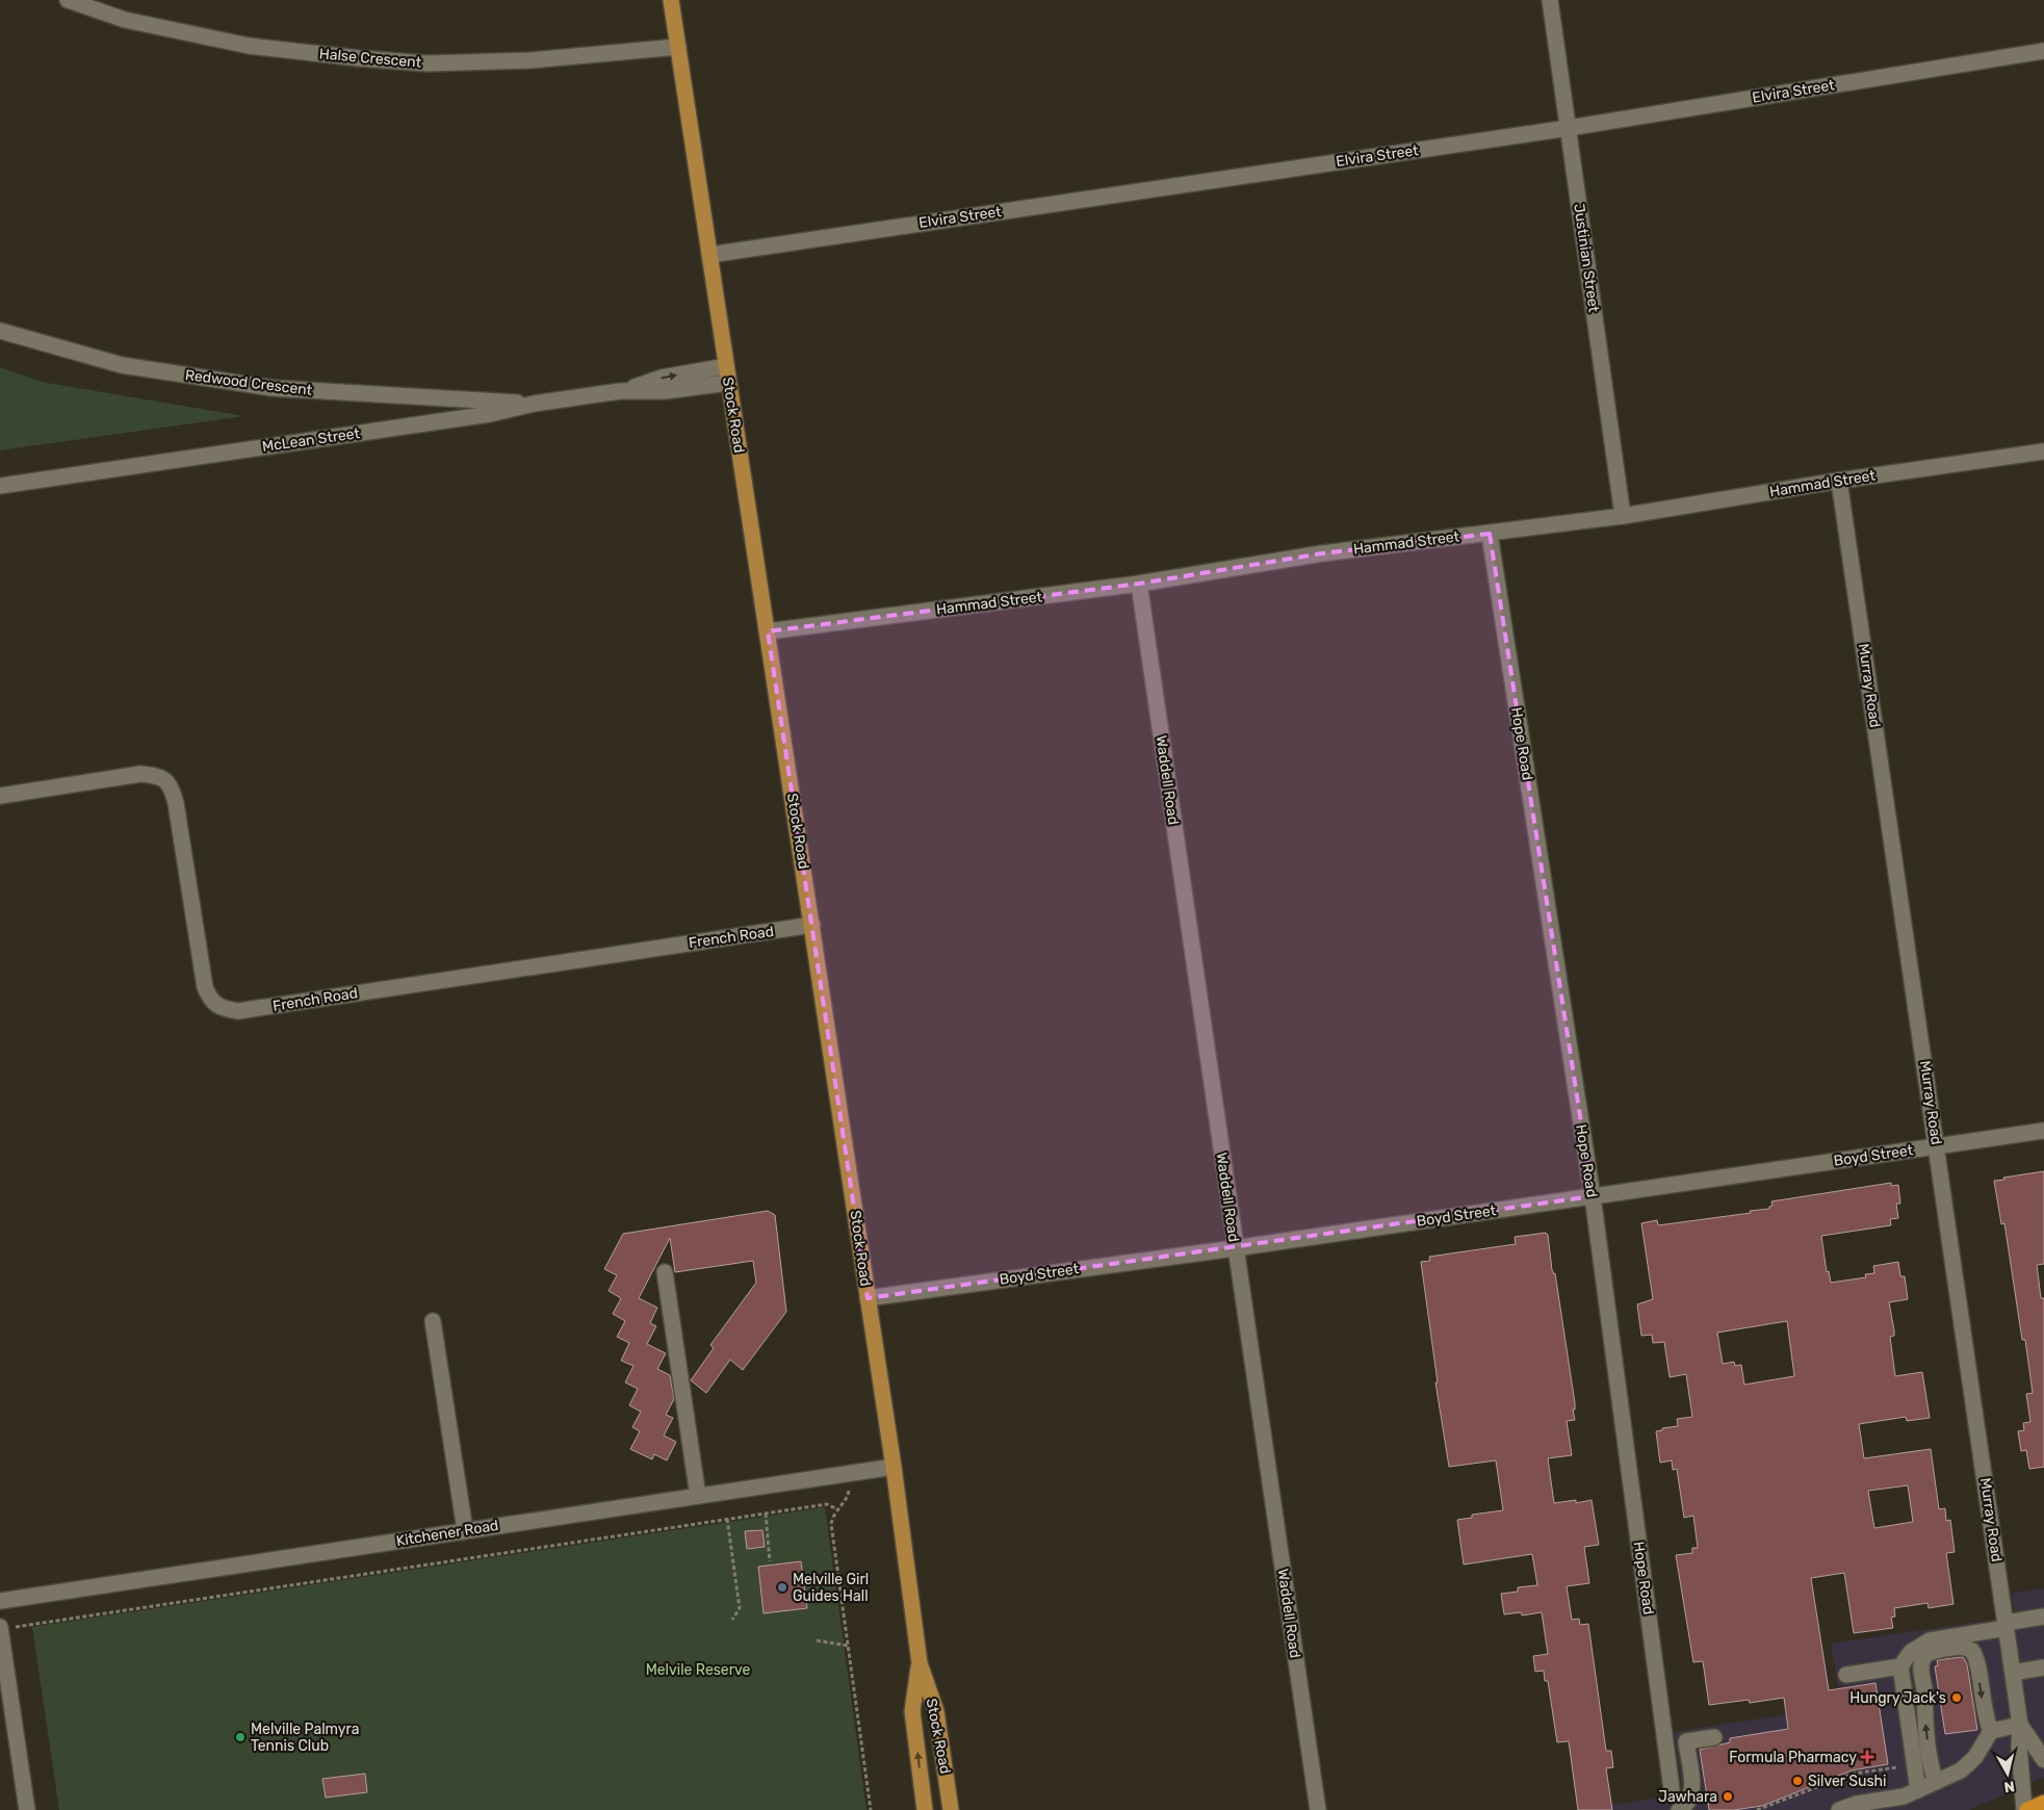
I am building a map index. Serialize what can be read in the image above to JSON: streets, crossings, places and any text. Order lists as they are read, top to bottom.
{
  "streets": {
    "main road": ["Stock Road"],
    "street": [
      "Halse Crescent",
      "Elvira Street",
      "Justinian Street",
      "Redwood Crescent",
      "McLean Street",
      "Hammad Street",
      "Murray Road",
      "Hope Road",
      "Waddell Road",
      "French Road",
      "Boyd Street",
      "Kitchener Road"
    ]
  },
  "crossings": [
    ["Halse Crescent", "Stock Road"],
    ["Elvira Street", "Justinian Street"],
    ["Elvira Street", "Stock Road"],
    ["Justinian Street", "Hammad Street"],
    ["Redwood Crescent", "McLean Street"],
    ["Stock Road", "McLean Street"],
    ["Stock Road", "Hammad Street"],
    ["Stock Road", "French Road"],
    ["Stock Road", "Boyd Street"],
    ["Stock Road", "Kitchener Road"],
    ["Hammad Street", "Murray Road"],
    ["Hammad Street", "Hope Road"],
    ["Hammad Street", "Waddell Road"],
    ["Murray Road", "Boyd Street"],
    ["Hope Road", "Boyd Street"],
    ["Waddell Road", "Boyd Street"]
  ],
  "parks": ["Melvile Reserve"],
  "places": {
    "other": [
      "Melville Girl Guides Hall",
      "Hungry Jack's",
      "Melville Palmyra Tennis Club",
      "Silver Sushi",
      "Jawhara"
    ],
    "health": ["Formula Pharmacy"]
  },
  "north": "bottom"
}
